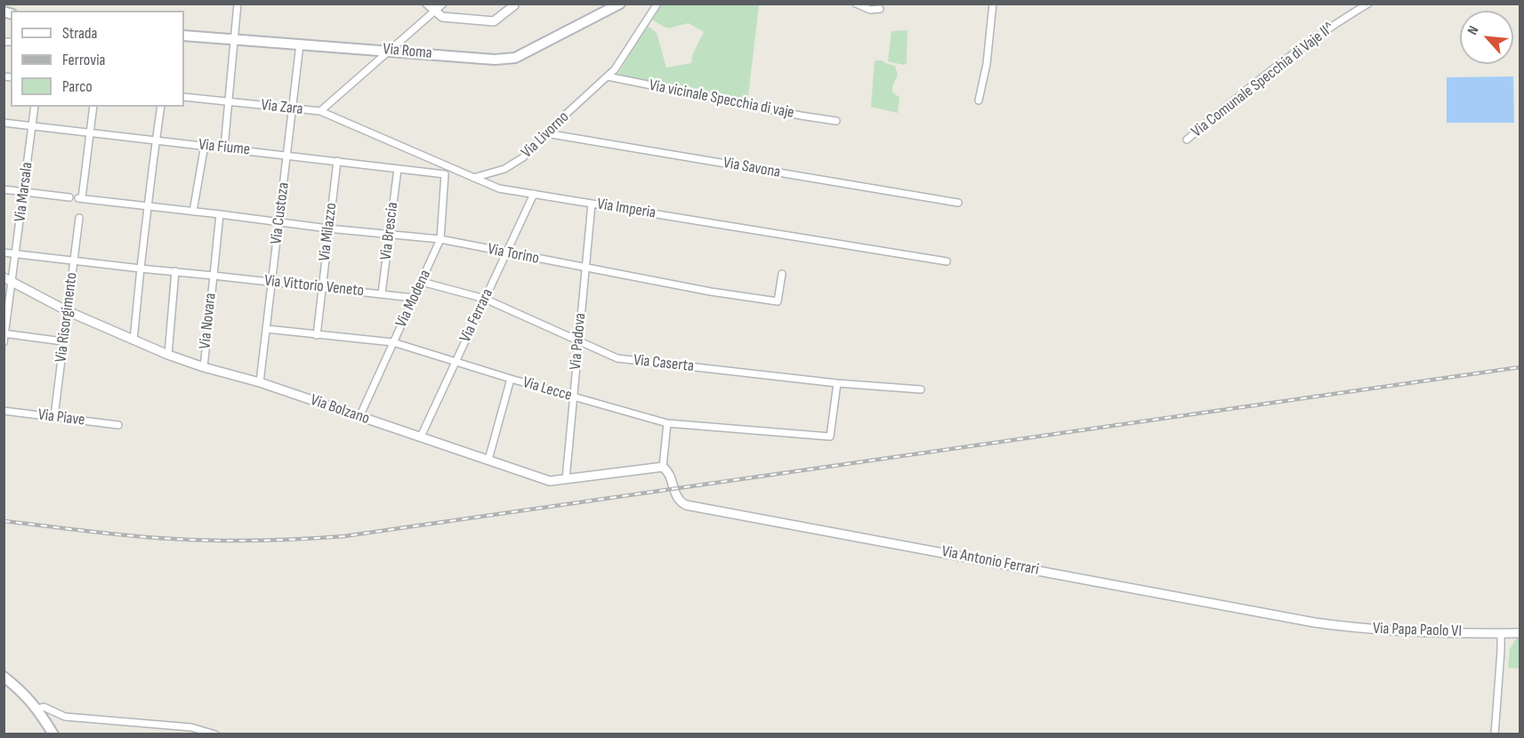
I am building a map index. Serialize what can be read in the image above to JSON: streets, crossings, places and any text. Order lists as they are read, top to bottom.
{
  "streets": {
    "main road": ["Via Roma"],
    "street": [
      "Via Comunale Specchia di Vaje II^",
      "Via vicinale Specchia di vaje",
      "Via Zara",
      "Via Livorno",
      "Via Fiume",
      "Via Savona",
      "Via Marsala",
      "Via Imperia",
      "Via Custoza",
      "Via Brescia",
      "Via Milazzo",
      "Via Torino",
      "Via Vittorio Veneto",
      "Via Modena",
      "Via Ferrara",
      "Via Risorgimento",
      "Via Novara",
      "Via Padova",
      "Via Caserta",
      "Via Lecce",
      "Via Bolzano",
      "Via Piave",
      "Via Antonio Ferrari",
      "Via Papa Paolo VI"
    ]
  },
  "crossings": [
    ["Via Roma", "Via Zara"],
    ["Via Roma", "Via Custoza"],
    ["Via vicinale Specchia di vaje", "Via Livorno"],
    ["Via Zara", "Via Imperia"],
    ["Via Zara", "Via Custoza"],
    ["Via Livorno", "Via Savona"],
    ["Via Livorno", "Via Imperia"],
    ["Via Fiume", "Via Marsala"],
    ["Via Fiume", "Via Custoza"],
    ["Via Fiume", "Via Brescia"],
    ["Via Fiume", "Via Milazzo"],
    ["Via Fiume", "Via Modena"],
    ["Via Marsala", "Via Bolzano"],
    ["Via Imperia", "Via Ferrara"],
    ["Via Imperia", "Via Padova"],
    ["Via Custoza", "Via Torino"],
    ["Via Custoza", "Via Vittorio Veneto"],
    ["Via Custoza", "Via Lecce"],
    ["Via Custoza", "Via Bolzano"],
    ["Via Brescia", "Via Torino"],
    ["Via Brescia", "Via Vittorio Veneto"],
    ["Via Milazzo", "Via Torino"],
    ["Via Milazzo", "Via Vittorio Veneto"],
    ["Via Milazzo", "Via Lecce"],
    ["Via Torino", "Via Modena"],
    ["Via Torino", "Via Ferrara"],
    ["Via Torino", "Via Novara"],
    ["Via Torino", "Via Padova"],
    ["Via Vittorio Veneto", "Via Modena"],
    ["Via Vittorio Veneto", "Via Novara"],
    ["Via Modena", "Via Caserta"],
    ["Via Modena", "Via Lecce"],
    ["Via Modena", "Via Bolzano"],
    ["Via Ferrara", "Via Caserta"],
    ["Via Ferrara", "Via Lecce"],
    ["Via Ferrara", "Via Bolzano"],
    ["Via Risorgimento", "Via Bolzano"],
    ["Via Risorgimento", "Via Piave"],
    ["Via Novara", "Via Bolzano"],
    ["Via Padova", "Via Caserta"],
    ["Via Padova", "Via Lecce"],
    ["Via Padova", "Via Bolzano"],
    ["Via Caserta", "Via Lecce"],
    ["Via Bolzano", "Via Antonio Ferrari"],
    ["Via Antonio Ferrari", "Via Papa Paolo VI"]
  ],
  "legend": ["Strada", "Ferrovia", "Parco"],
  "north": "top left"
}
